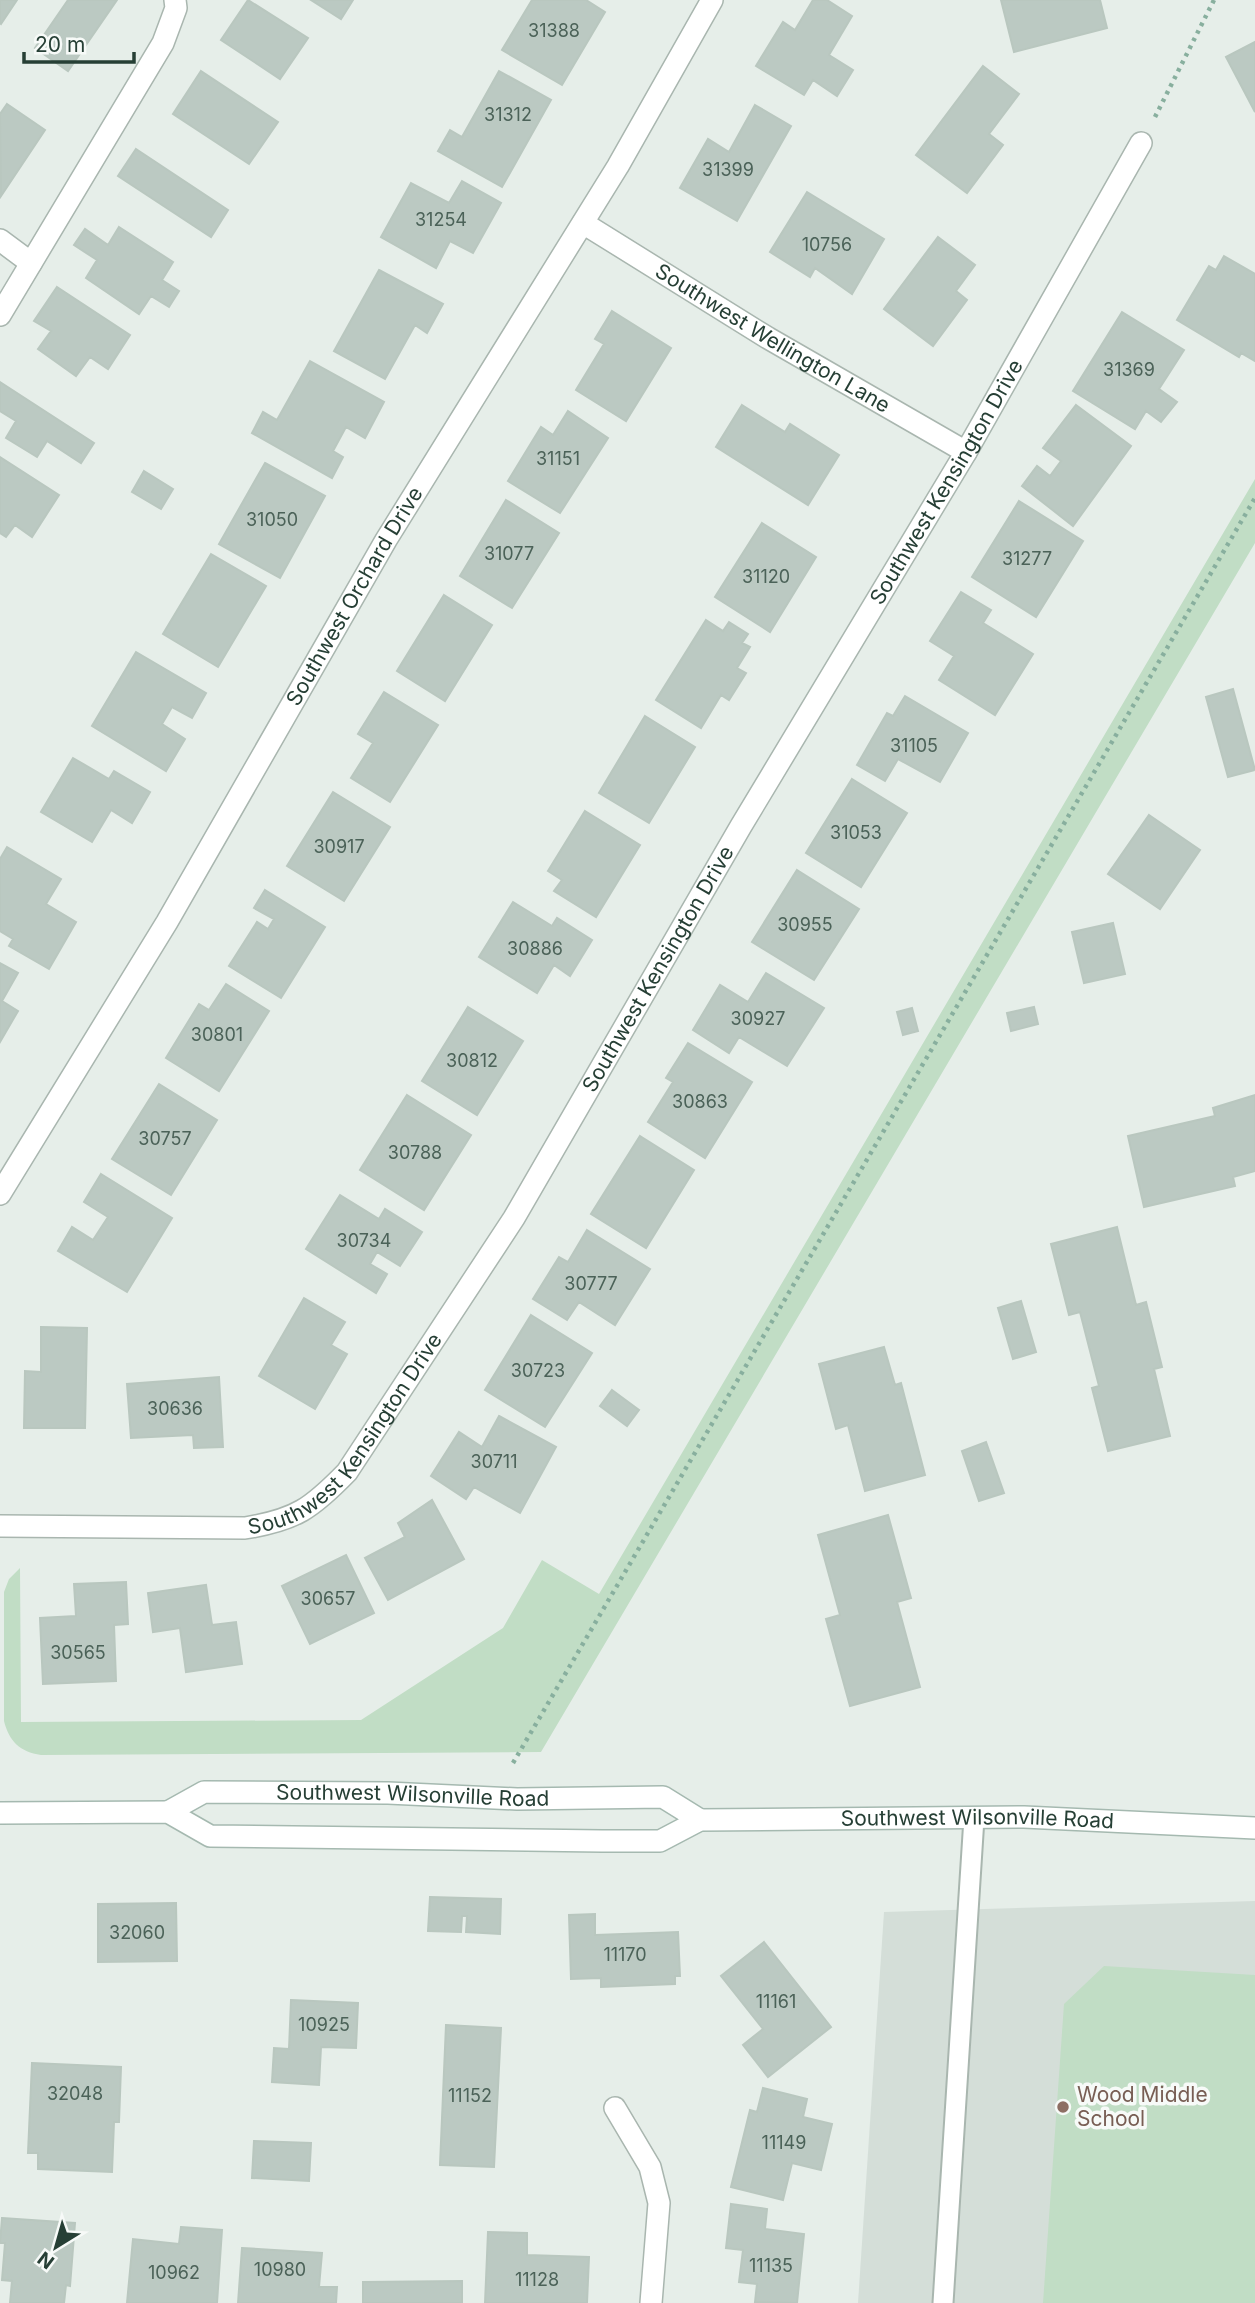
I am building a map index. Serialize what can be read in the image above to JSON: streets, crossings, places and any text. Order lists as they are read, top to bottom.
{
  "streets": {
    "street": [
      "Southwest Wellington Lane",
      "Southwest Kensington Drive",
      "Southwest Orchard Drive",
      "Southwest Wilsonville Road"
    ]
  },
  "crossings": [
    ["Southwest Wellington Lane", "Southwest Kensington Drive"],
    ["Southwest Wellington Lane", "Southwest Orchard Drive"]
  ],
  "places": ["Wood Middle School"],
  "house_numbers": [
    "31388",
    "31312",
    "31399",
    "31254",
    "10756",
    "31369",
    "31151",
    "31050",
    "31077",
    "31277",
    "31120",
    "31105",
    "31053",
    "30917",
    "30955",
    "30886",
    "30927",
    "30801",
    "30812",
    "30863",
    "30757",
    "30788",
    "30734",
    "30777",
    "30723",
    "30636",
    "30711",
    "30657",
    "30565",
    "32060",
    "11170",
    "11161",
    "10925",
    "32048",
    "11152",
    "11149",
    "11135",
    "10980",
    "10962",
    "11128"
  ],
  "scale_bar": "20 m",
  "north": "bottom left"
}
